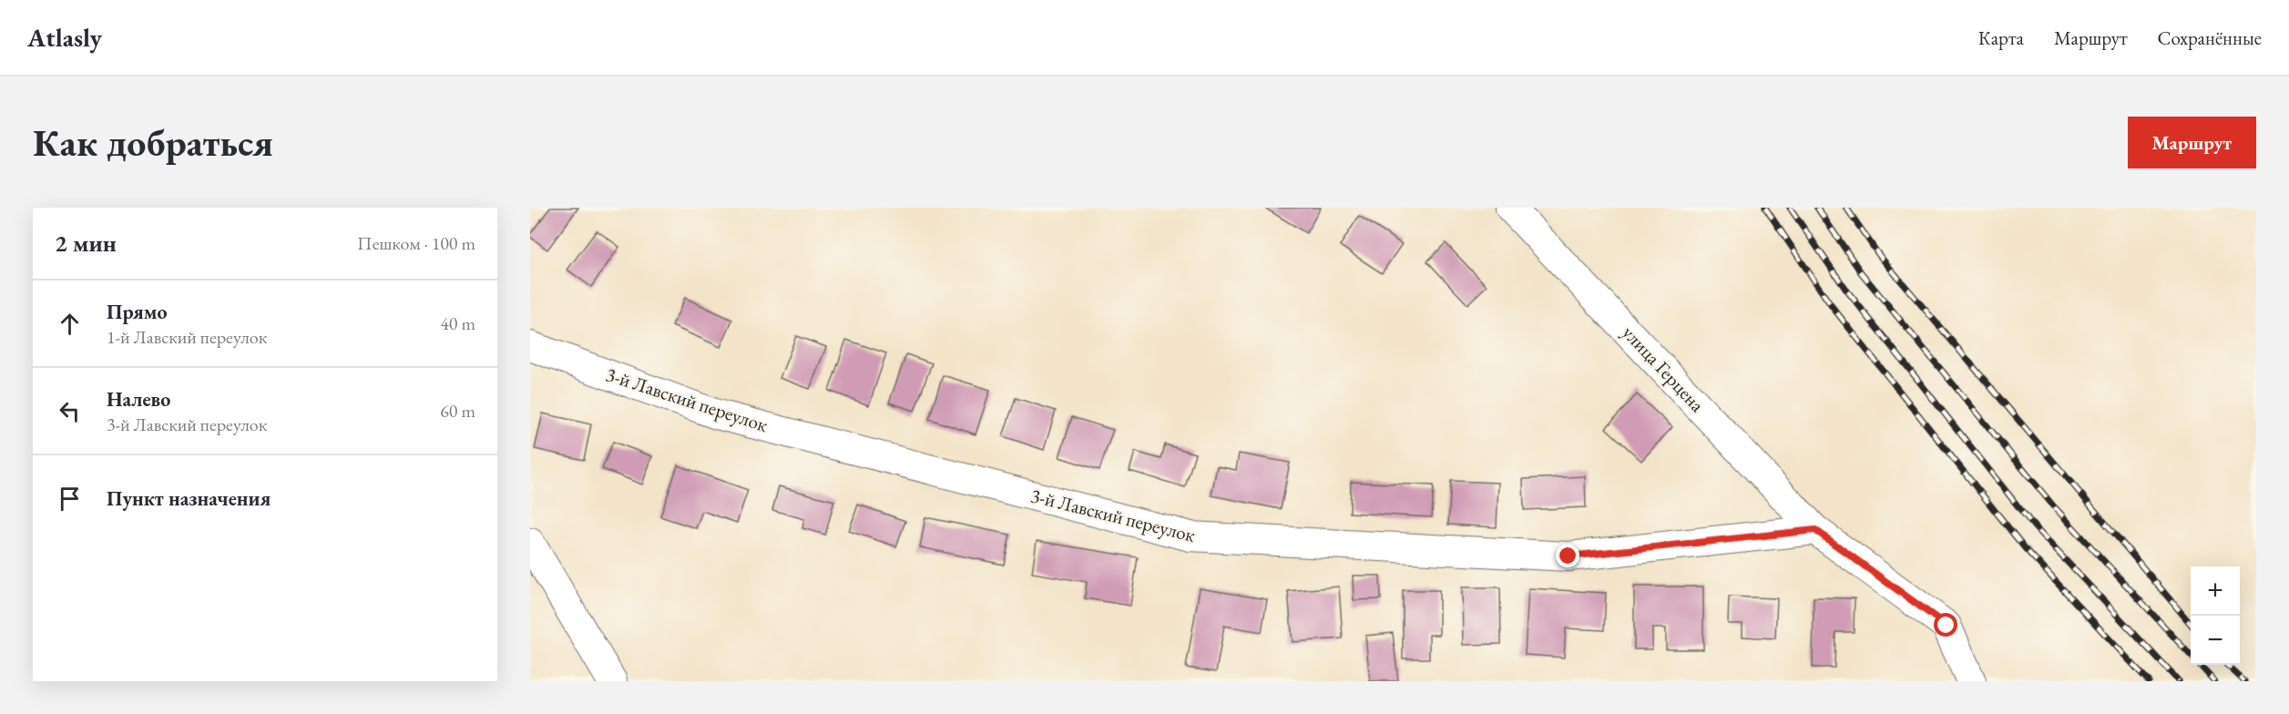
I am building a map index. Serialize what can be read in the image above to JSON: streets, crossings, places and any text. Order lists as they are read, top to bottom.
{
  "streets": {
    "street": ["улица Герцена", "3-й Лавский переулок"]
  },
  "crossings": [
    ["улица Герцена", "3-й Лавский переулок"]
  ],
  "page": {
    "header": "Atlasly",
    "nav": ["Карта", "Маршрут", "Сохранённые"],
    "buttons": "Маршрут",
    "title": "Как добраться",
    "heading": ["2 мин", "Пешком · 100 m"],
    "list": [
      ["Прямо", "1-й Лавский переулок", "40 m"],
      ["Налево", "3-й Лавский переулок", "60 m"],
      "Пункт назначения"
    ],
    "map_buttons": ["+", "−"]
  }
}
